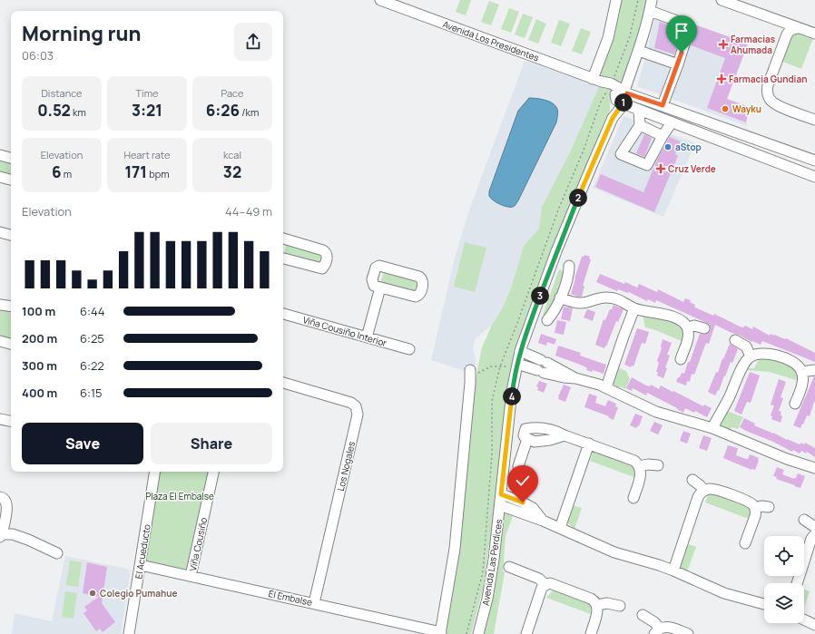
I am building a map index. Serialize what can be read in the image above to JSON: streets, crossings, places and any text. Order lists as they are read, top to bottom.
{
  "streets": {
    "street": [
      "Avenida Los Presidentes",
      "Viña Cousiño Interior",
      "Los Nogales",
      "Viña Cousiño",
      "El Acueducto",
      "Avenida Las Perdices",
      "El Embalse"
    ]
  },
  "crossings": [
    ["Avenida Los Presidentes", "Avenida Las Perdices"],
    ["Los Nogales", "El Embalse"],
    ["Viña Cousiño", "El Embalse"],
    ["El Acueducto", "El Embalse"]
  ],
  "parks": ["Plaza El Embalse"],
  "places": {
    "health": ["Farmacias Ahumada", "Farmacia Gundian", "Cruz Verde"],
    "other": ["Wayku", "aStop", "Colegio Pumahue"]
  },
  "page": {
    "heading": ["Morning run", "06:03"],
    "stats": [
      ["Distance", "0.52 km"],
      ["Time", "3:21"],
      ["Pace", "6:26 /km"],
      ["Elevation", "6 m"],
      ["Heart rate", "171 bpm"],
      ["kcal", "32"]
    ],
    "pins": [
      "1",
      "2",
      "3",
      "4"
    ],
    "chart": ["Elevation", "44–49 m"],
    "list": [
      {
        "name": "100 m",
        "note": "6:44"
      },
      {
        "name": "200 m",
        "note": "6:25"
      },
      {
        "name": "300 m",
        "note": "6:22"
      },
      {
        "name": "400 m",
        "note": "6:15"
      }
    ],
    "buttons": ["Save", "Share"]
  }
}
